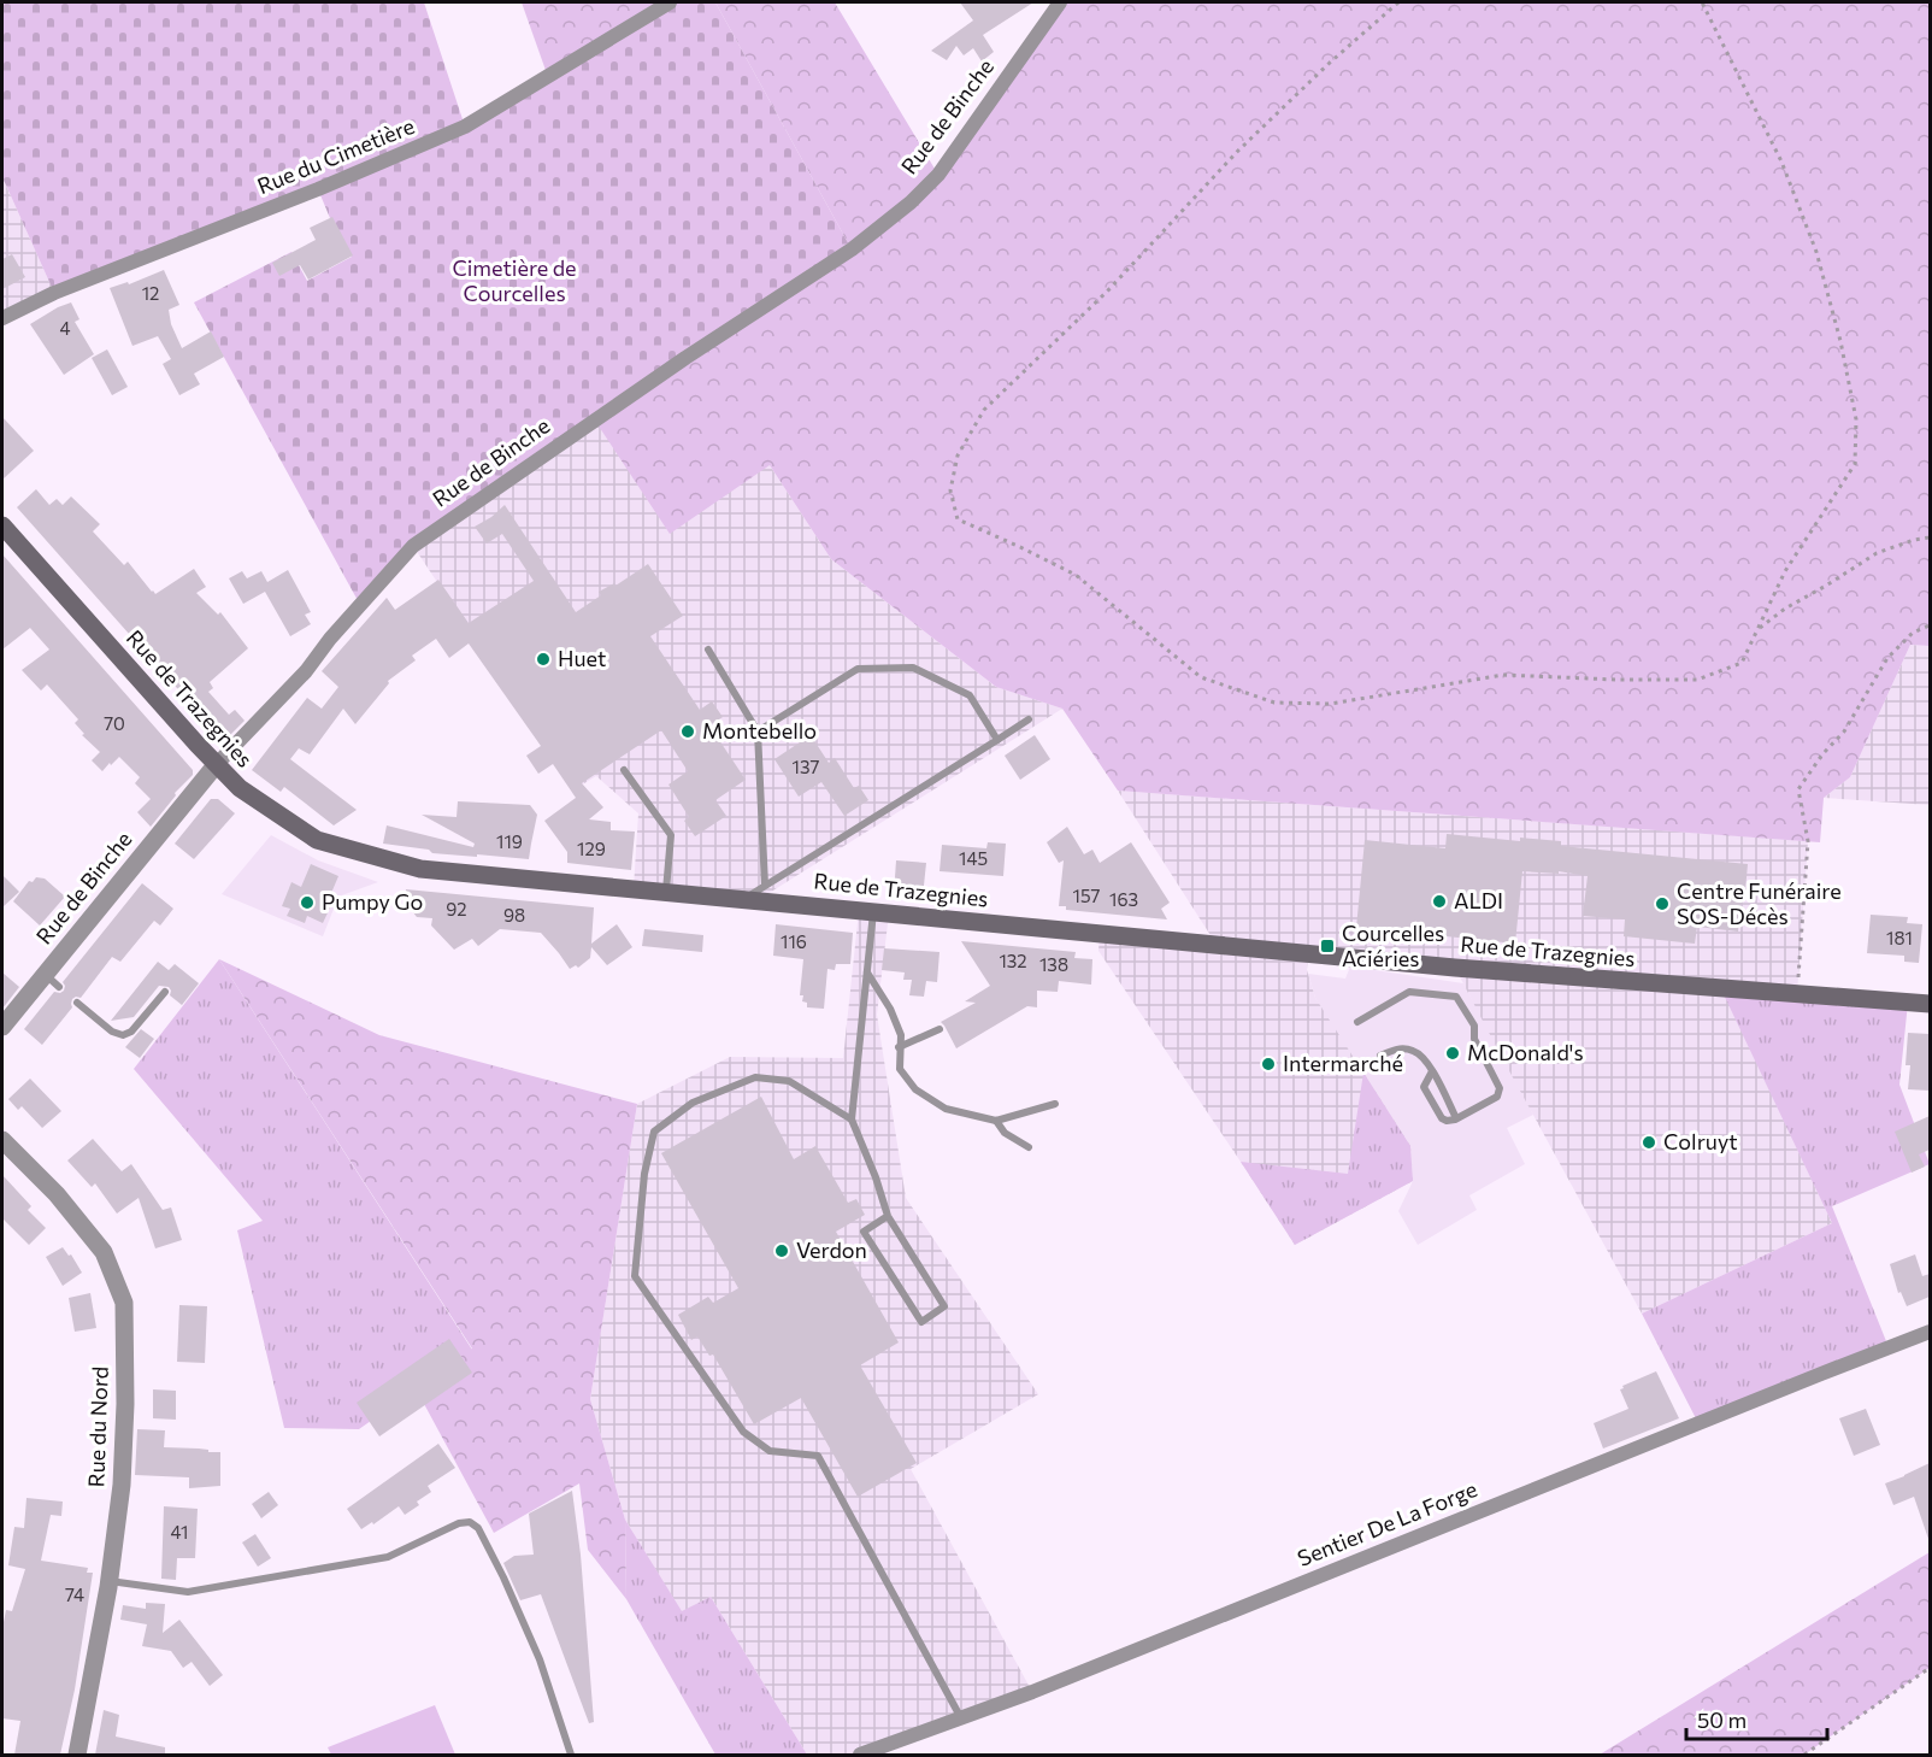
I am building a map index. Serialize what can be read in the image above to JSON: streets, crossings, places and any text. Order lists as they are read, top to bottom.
{
  "streets": {
    "main road": ["Rue de Trazegnies"],
    "street": [
      "Rue de Binche",
      "Rue du Cimetière",
      "Rue du Nord",
      "Sentier De La Forge"
    ]
  },
  "crossings": [
    ["Rue de Binche", "Rue de Trazegnies"]
  ],
  "parks": ["Cimetière de Courcelles"],
  "places": {
    "other": [
      "Huet",
      "Montebello",
      "ALDI",
      "Pumpy Go",
      "Centre Funéraire SOS-Décès",
      "McDonald's",
      "Intermarché",
      "Colruyt",
      "Verdon"
    ],
    "transit": ["Courcelles Aciéries"]
  },
  "house_numbers": [
    "12",
    "4",
    "70",
    "137",
    "119",
    "129",
    "145",
    "157",
    "163",
    "92",
    "98",
    "181",
    "116",
    "132",
    "138",
    "41",
    "74"
  ],
  "scale_bar": "50 m"
}
